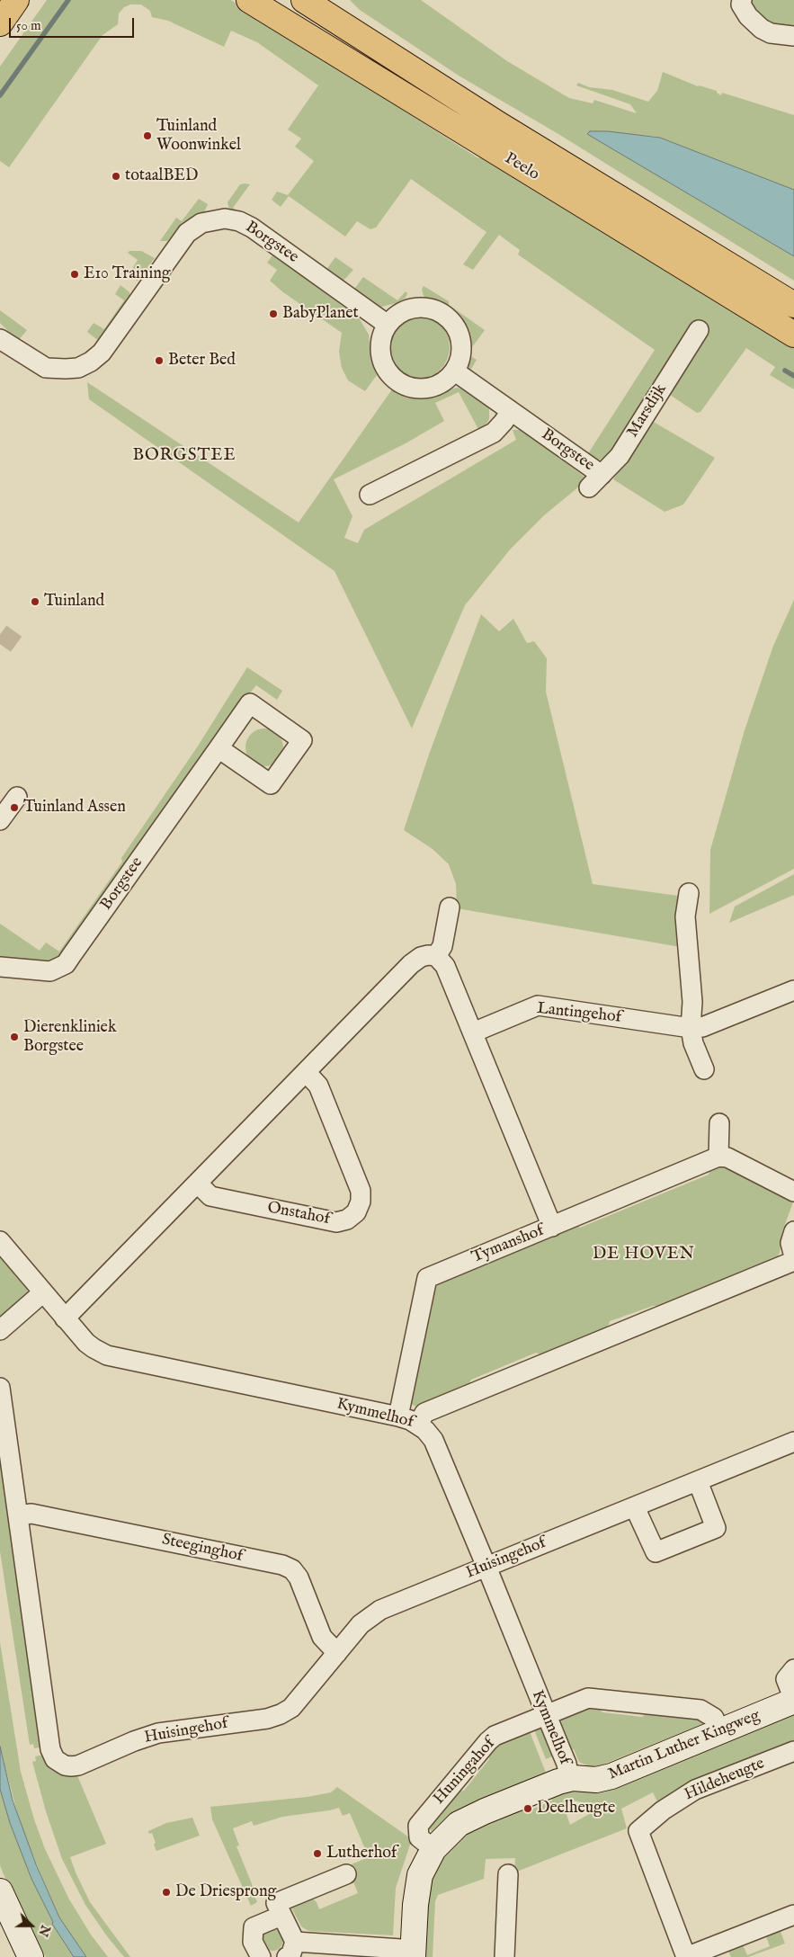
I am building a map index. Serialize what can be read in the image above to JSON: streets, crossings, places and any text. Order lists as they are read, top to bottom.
{
  "streets": {
    "main road": ["Peelo"],
    "street": [
      "Borgstee",
      "Marsdijk",
      "Lantingehof",
      "Onstahof",
      "Tymanshof",
      "Kymmelhof",
      "Steeginghof",
      "Huisingehof",
      "Martin Luther Kingweg",
      "Huningahof",
      "Hildeheugte"
    ]
  },
  "crossings": [
    ["Borgstee", "Marsdijk"],
    ["Tymanshof", "Kymmelhof"],
    ["Kymmelhof", "Huisingehof"],
    ["Kymmelhof", "Martin Luther Kingweg"],
    ["Kymmelhof", "Huningahof"],
    ["Steeginghof", "Huisingehof"],
    ["Martin Luther Kingweg", "Huningahof"]
  ],
  "districts": ["BORGSTEE", "DE HOVEN"],
  "places": [
    "Tuinland Woonwinkel",
    "totaalBED",
    "E10 Training",
    "BabyPlanet",
    "Beter Bed",
    "Tuinland",
    "Tuinland Assen",
    "Dierenkliniek Borgstee",
    "Deelheugte",
    "Lutherhof",
    "De Driesprong"
  ],
  "scale_bar": "50 m",
  "north": "right"
}
